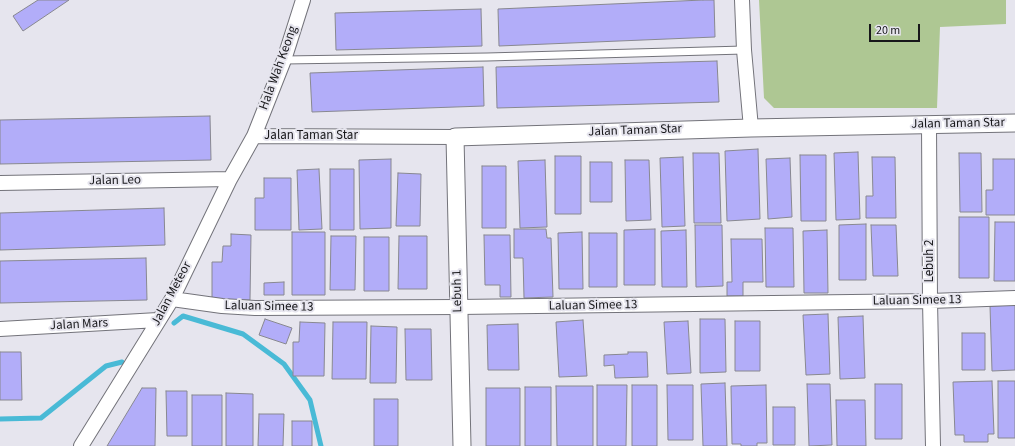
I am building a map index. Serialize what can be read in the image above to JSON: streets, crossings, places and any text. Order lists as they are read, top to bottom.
{
  "streets": {
    "street": [
      "Hala Wah Keong",
      "Jalan Taman Star",
      "Jalan Leo",
      "Lebuh 2",
      "Lebuh 1",
      "Jalan Meteor",
      "Laluan Simee 13",
      "Jalan Mars"
    ]
  },
  "crossings": [
    ["Hala Wah Keong", "Jalan Taman Star"],
    ["Hala Wah Keong", "Jalan Meteor"],
    ["Jalan Taman Star", "Lebuh 2"],
    ["Jalan Taman Star", "Lebuh 1"],
    ["Jalan Taman Star", "Jalan Meteor"],
    ["Jalan Leo", "Jalan Meteor"],
    ["Lebuh 2", "Laluan Simee 13"],
    ["Lebuh 1", "Laluan Simee 13"],
    ["Jalan Meteor", "Laluan Simee 13"],
    ["Jalan Meteor", "Jalan Mars"]
  ],
  "scale_bar": "20 m"
}
